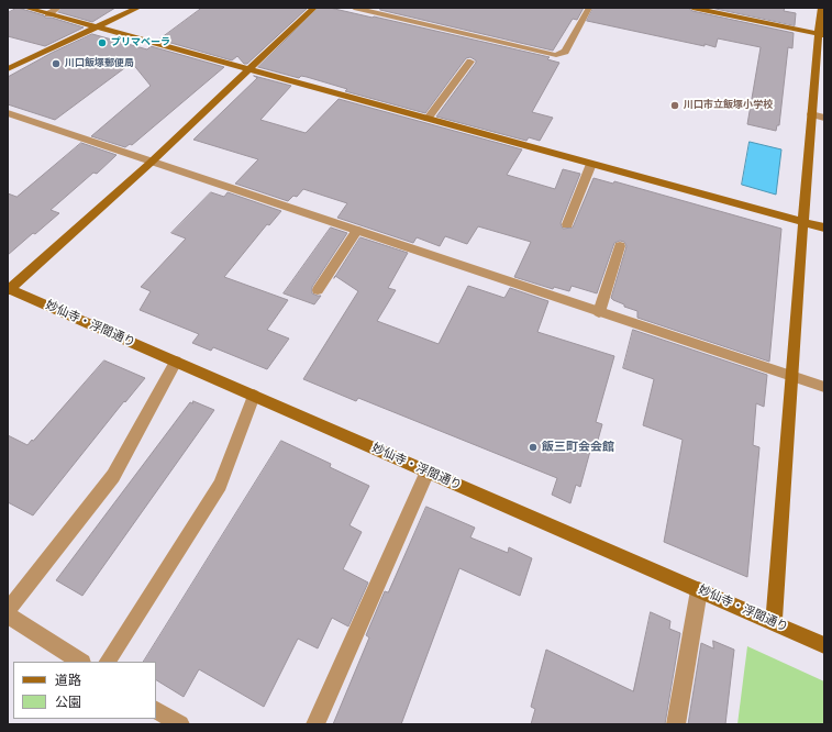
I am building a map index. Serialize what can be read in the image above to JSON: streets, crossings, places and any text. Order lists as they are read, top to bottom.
{
  "streets": {
    "street": ["妙仙寺・浮間通り"]
  },
  "places": [
    "プリマベーラ",
    "川口飯塚郵便局",
    "川口市立飯塚小学校",
    "飯三町会会館"
  ],
  "legend": ["道路", "公園"]
}
